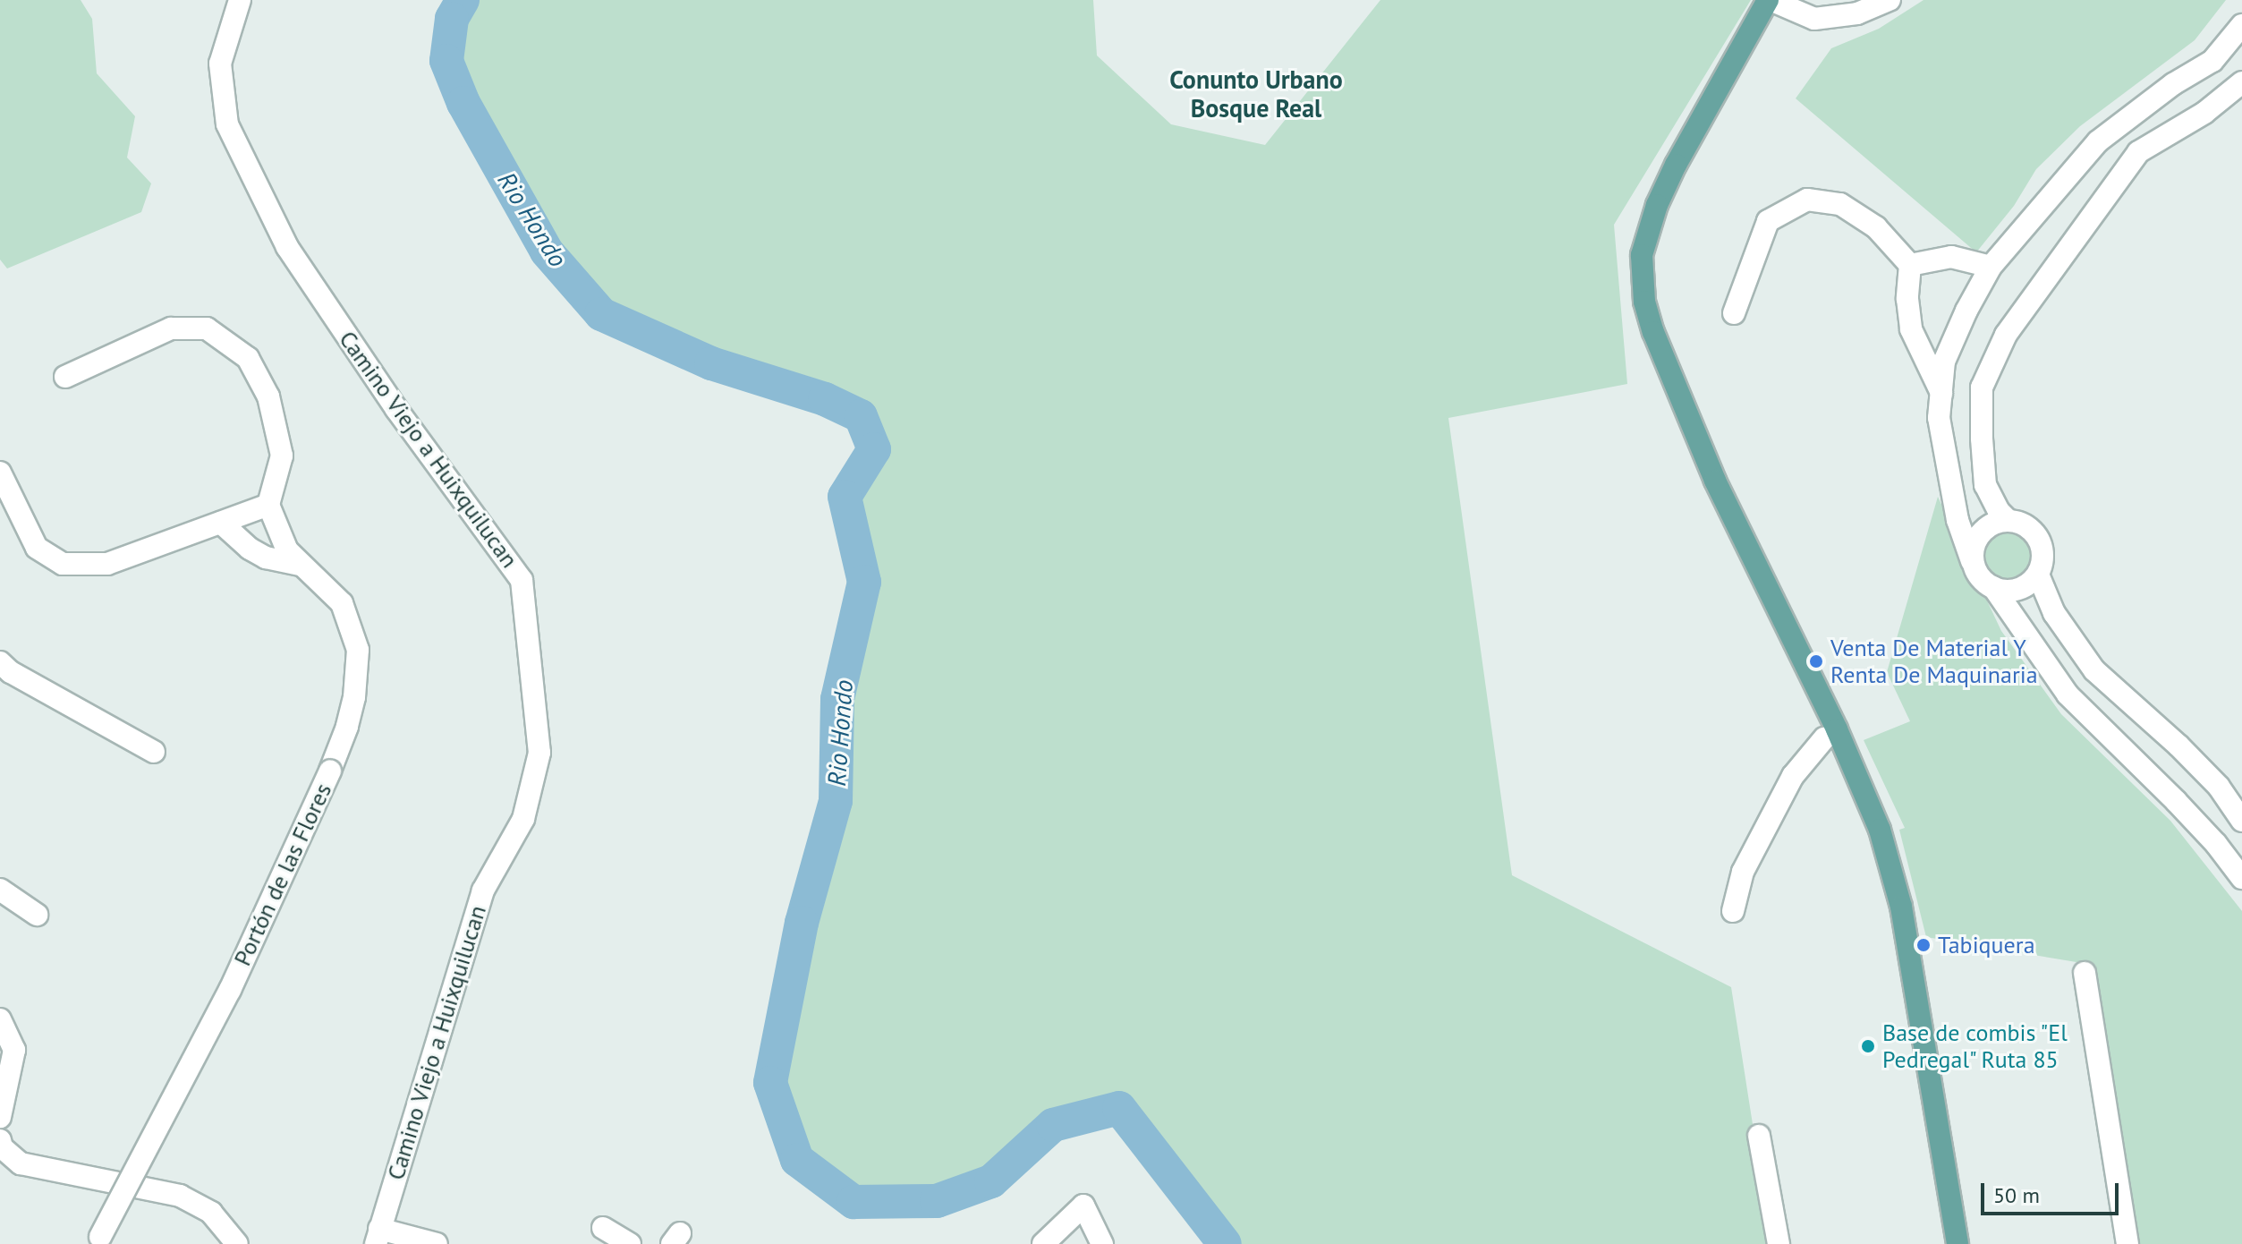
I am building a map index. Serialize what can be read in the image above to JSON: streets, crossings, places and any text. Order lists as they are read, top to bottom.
{
  "streets": {
    "street": ["Camino Viejo a Huixquilucan", "Portón de las Flores"]
  },
  "districts": ["Conunto Urbano Bosque Real"],
  "water": ["Rio Hondo"],
  "places": ["Venta De Material Y Renta De Maquinaria", "Tabiquera", "Base de combis \"El Pedregal\" Ruta 85"],
  "scale_bar": "50 m"
}
